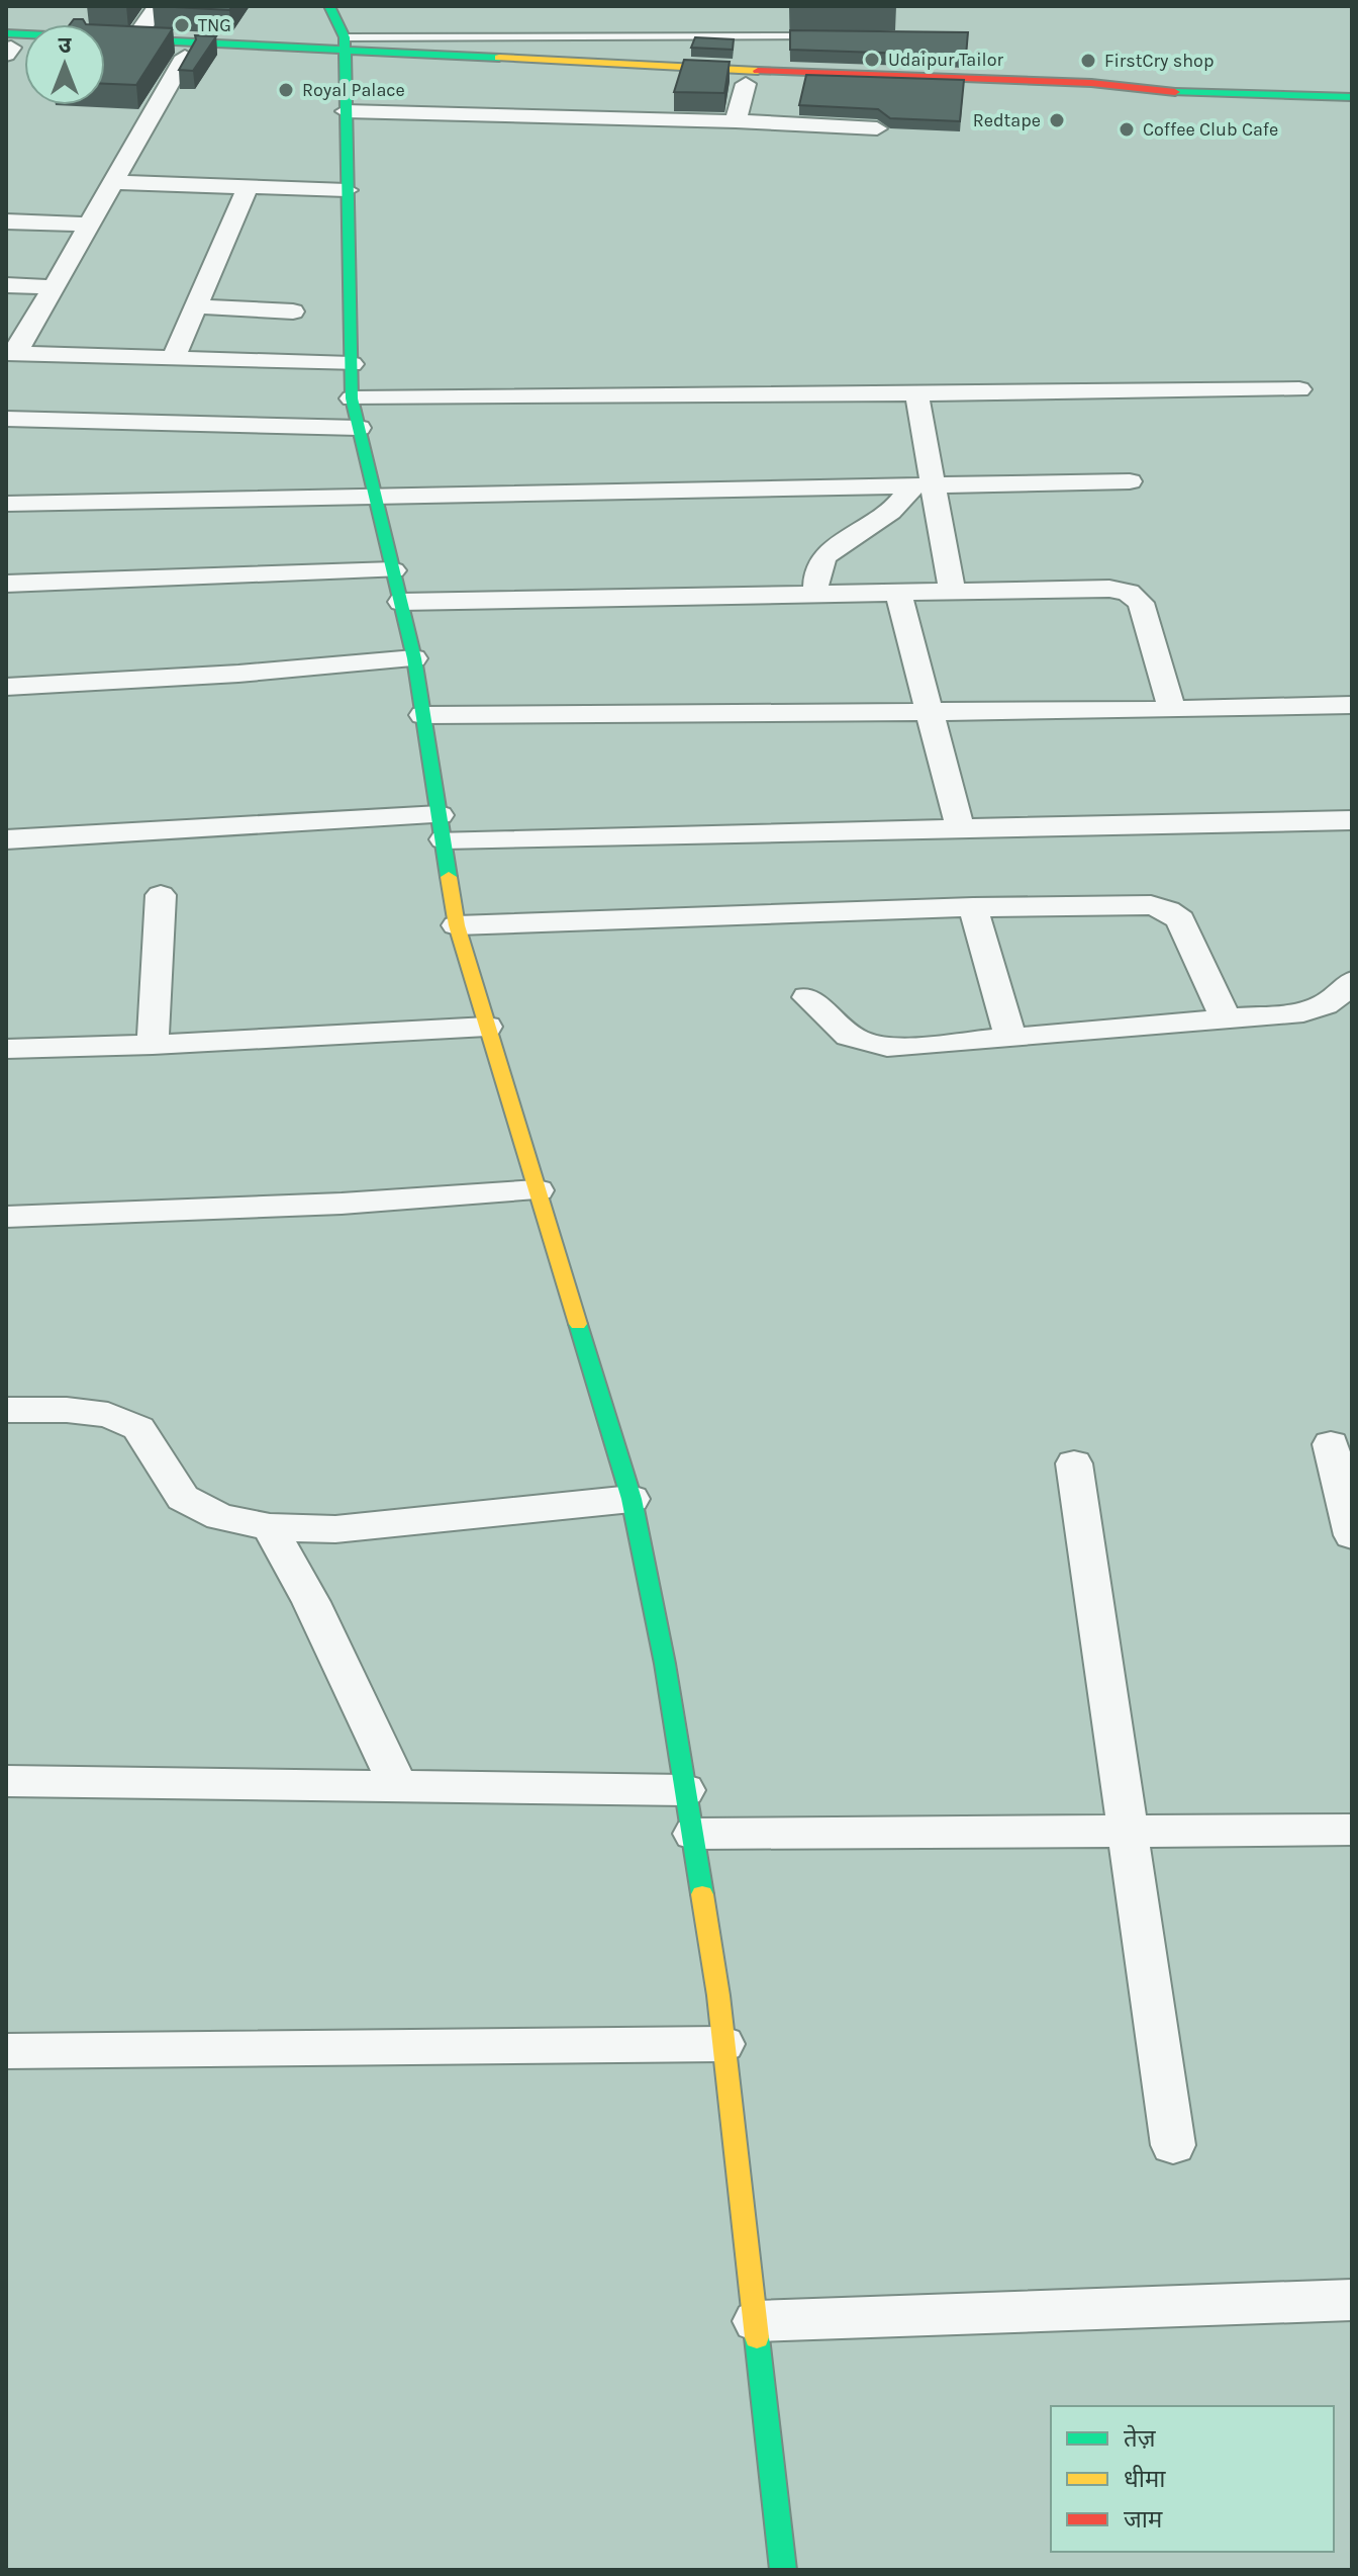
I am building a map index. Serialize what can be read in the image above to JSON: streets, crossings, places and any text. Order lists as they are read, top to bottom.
{
  "places": [
    "TNG",
    "Udaipur Tailor",
    "FirstCry shop",
    "Royal Palace",
    "Redtape",
    "Coffee Club Cafe"
  ],
  "legend": ["तेज़", "धीमा", "जाम"],
  "north": "top"
}
